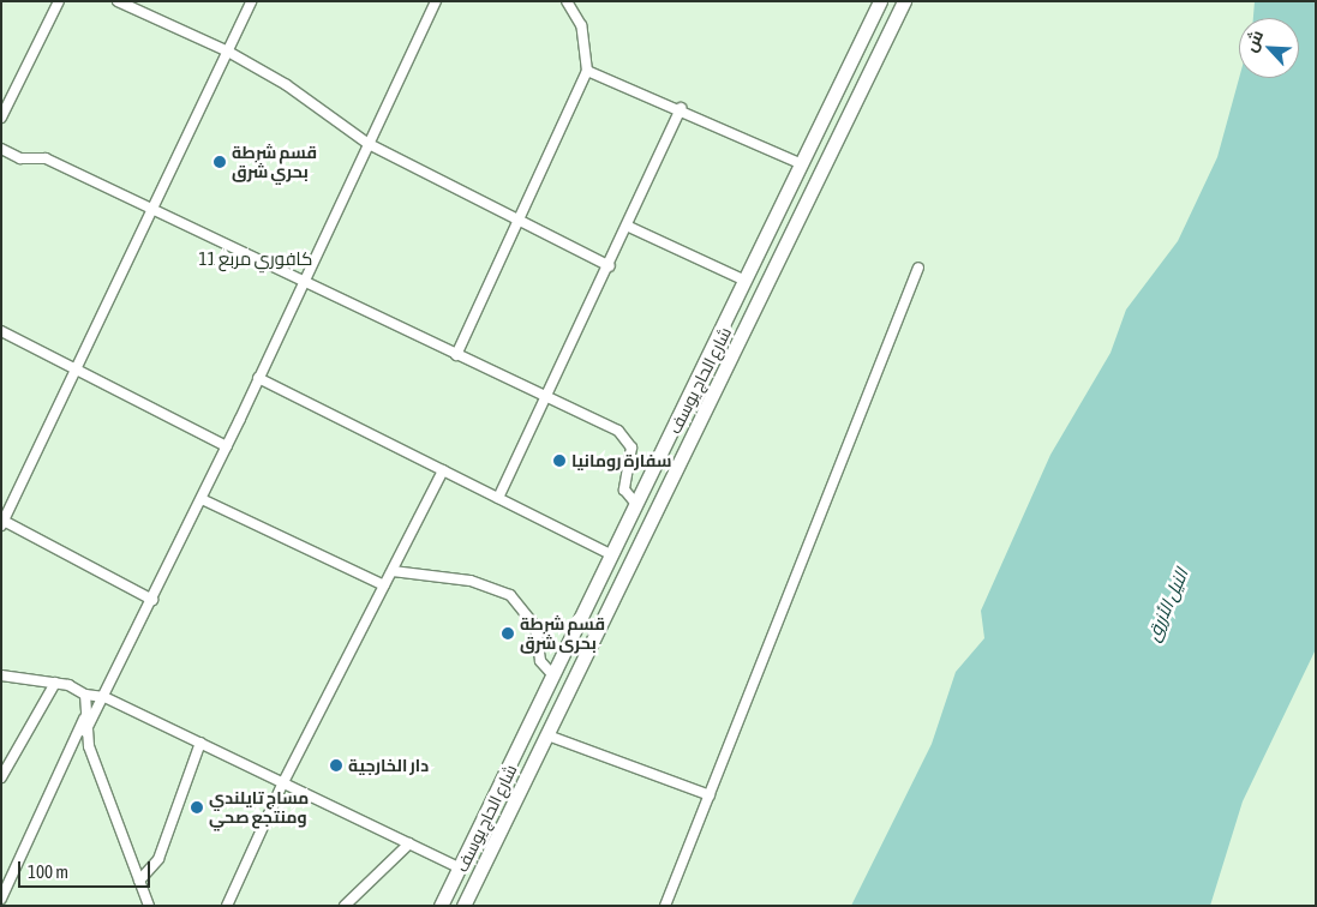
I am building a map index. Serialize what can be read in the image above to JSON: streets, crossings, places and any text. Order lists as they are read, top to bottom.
{
  "streets": {
    "main road": ["شارع الحاج يوسف"]
  },
  "districts": ["كافوري مربع 11"],
  "water": ["النيل الأزرق"],
  "places": [
    "قسم شرطة بحري شرق",
    "سفارة رومانيا",
    "قسم شرطة بحرى شرق",
    "دار الخارجية",
    "مساج تايلندي ومنتجع صحي"
  ],
  "scale_bar": "100 m",
  "north": "top left"
}
